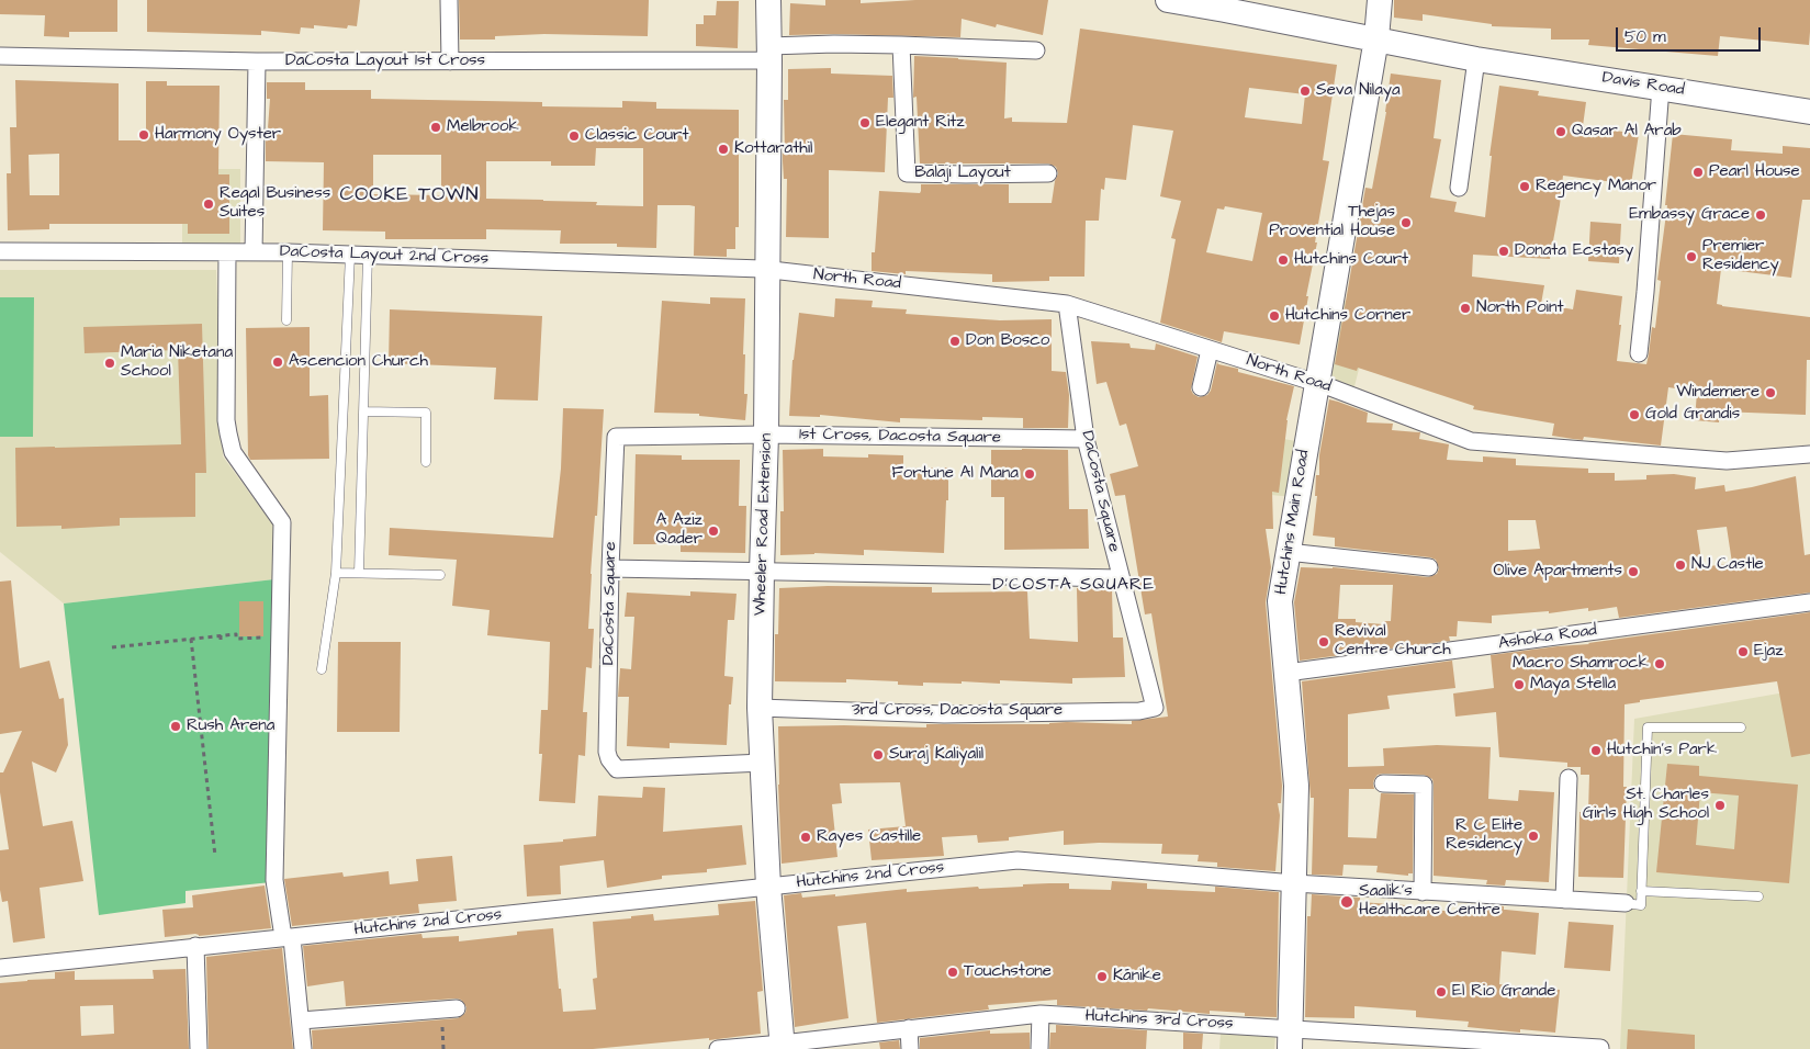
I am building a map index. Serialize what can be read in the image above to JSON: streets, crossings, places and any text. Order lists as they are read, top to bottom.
{
  "streets": {
    "street": [
      "DaCosta Layout 1st Cross",
      "Davis Road",
      "Balaji Layout",
      "DaCosta Layout 2nd Cross",
      "North Road",
      "1st Cross, Dacosta Square",
      "DaCosta Square",
      "Hutchins Main Road",
      "Wheeler Road Extension",
      "Ashoka Road",
      "3rd Cross, Dacosta Square",
      "Hutchins 2nd Cross",
      "Hutchins 3rd Cross"
    ]
  },
  "crossings": [
    ["DaCosta Layout 1st Cross", "Wheeler Road Extension"],
    ["Davis Road", "Hutchins Main Road"],
    ["DaCosta Layout 2nd Cross", "North Road"],
    ["DaCosta Layout 2nd Cross", "Wheeler Road Extension"],
    ["North Road", "DaCosta Square"],
    ["North Road", "Hutchins Main Road"],
    ["North Road", "Wheeler Road Extension"],
    ["1st Cross, Dacosta Square", "DaCosta Square"],
    ["1st Cross, Dacosta Square", "Wheeler Road Extension"],
    ["DaCosta Square", "Wheeler Road Extension"],
    ["DaCosta Square", "3rd Cross, Dacosta Square"],
    ["Hutchins Main Road", "Ashoka Road"],
    ["Hutchins Main Road", "Hutchins 2nd Cross"],
    ["Hutchins Main Road", "Hutchins 3rd Cross"],
    ["Wheeler Road Extension", "3rd Cross, Dacosta Square"],
    ["Wheeler Road Extension", "Hutchins 2nd Cross"],
    ["Wheeler Road Extension", "Hutchins 3rd Cross"]
  ],
  "districts": ["COOKE TOWN", "D'COSTA SQUARE"],
  "places": [
    "Seva Nilaya",
    "Elegant Ritz",
    "Melbrook",
    "Qasar Al Arab",
    "Harmony Oyster",
    "Classic Court",
    "Kottarathil",
    "Pearl House",
    "Regency Manor",
    "Regal Business Suites",
    "Embassy Grace",
    "Thejas Provential House",
    "Donata Ecstasy",
    "Premier Residency",
    "Hutchins Court",
    "North Point",
    "Hutchins Corner",
    "Don Bosco",
    "Ascencion Church",
    "Maria Niketana School",
    "Windemere",
    "Gold Grandis",
    "Fortune Al Mana",
    "A Aziz Qader",
    "NJ Castle",
    "Olive Apartments",
    "Revival Centre Church",
    "Ejaz",
    "Macro Shamrock",
    "Maya Stella",
    "Rush Arena",
    "Hutchin's Park",
    "Suraj Kaliyalil",
    "St. Charles Girls High School",
    "R C Elite Residency",
    "Rayes Castille",
    "Saalik's Healthcare Centre",
    "Touchstone",
    "Kānike",
    "El Rio Grande"
  ],
  "scale_bar": "50 m"
}
